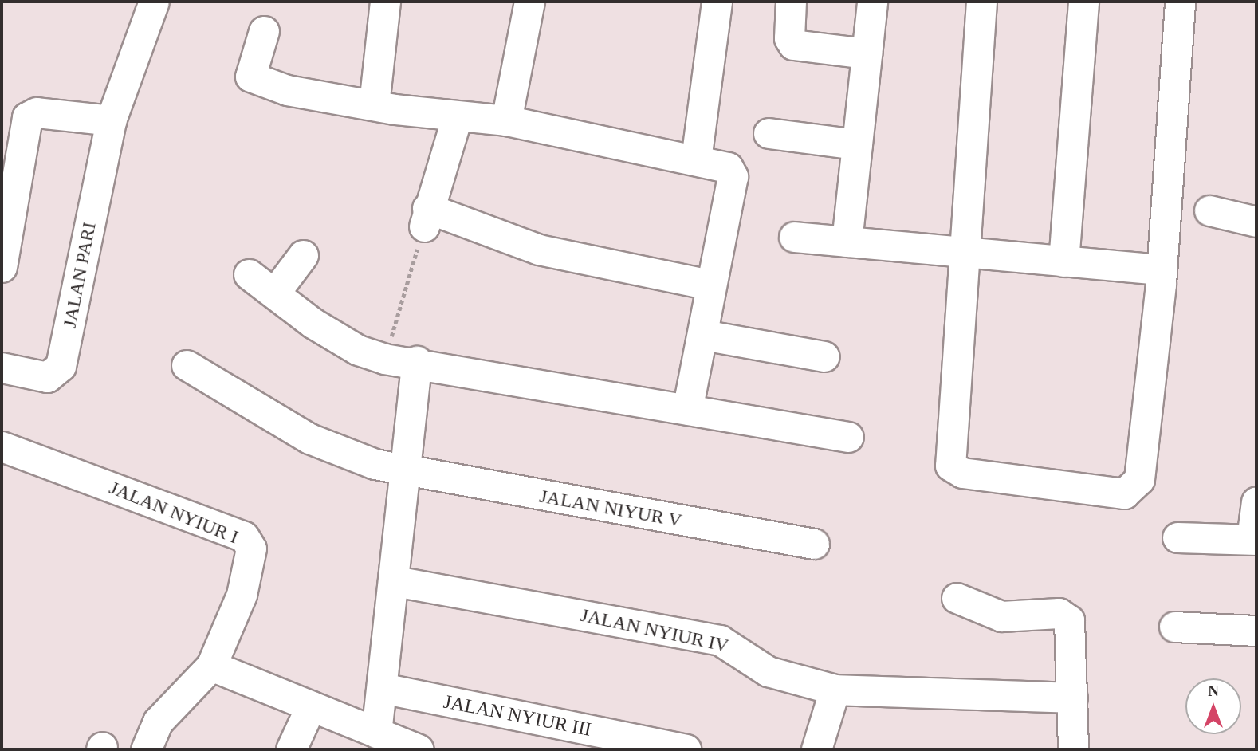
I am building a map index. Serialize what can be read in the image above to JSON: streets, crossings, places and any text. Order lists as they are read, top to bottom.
{
  "streets": {
    "street": [
      "JALAN PARI",
      "JALAN NIYUR V",
      "JALAN NYIUR I",
      "JALAN NYIUR IV",
      "JALAN NYIUR III"
    ]
  },
  "north": "top"
}
